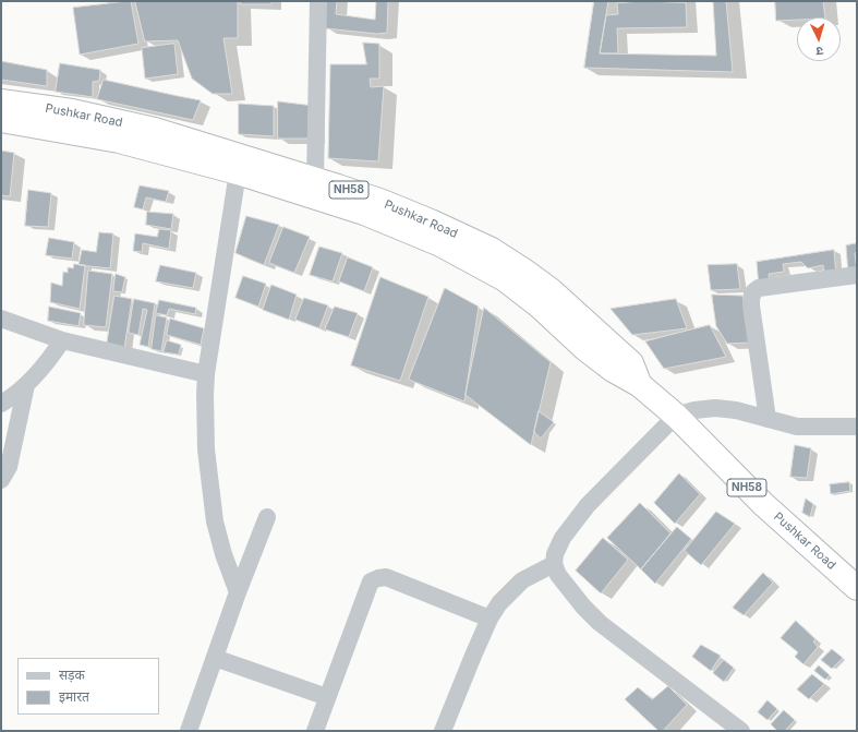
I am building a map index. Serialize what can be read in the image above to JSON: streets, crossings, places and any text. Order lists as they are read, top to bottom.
{
  "streets": {
    "highway": ["Pushkar Road", "NH58"]
  },
  "legend": ["सड़क", "इमारत"],
  "north": "bottom"
}
